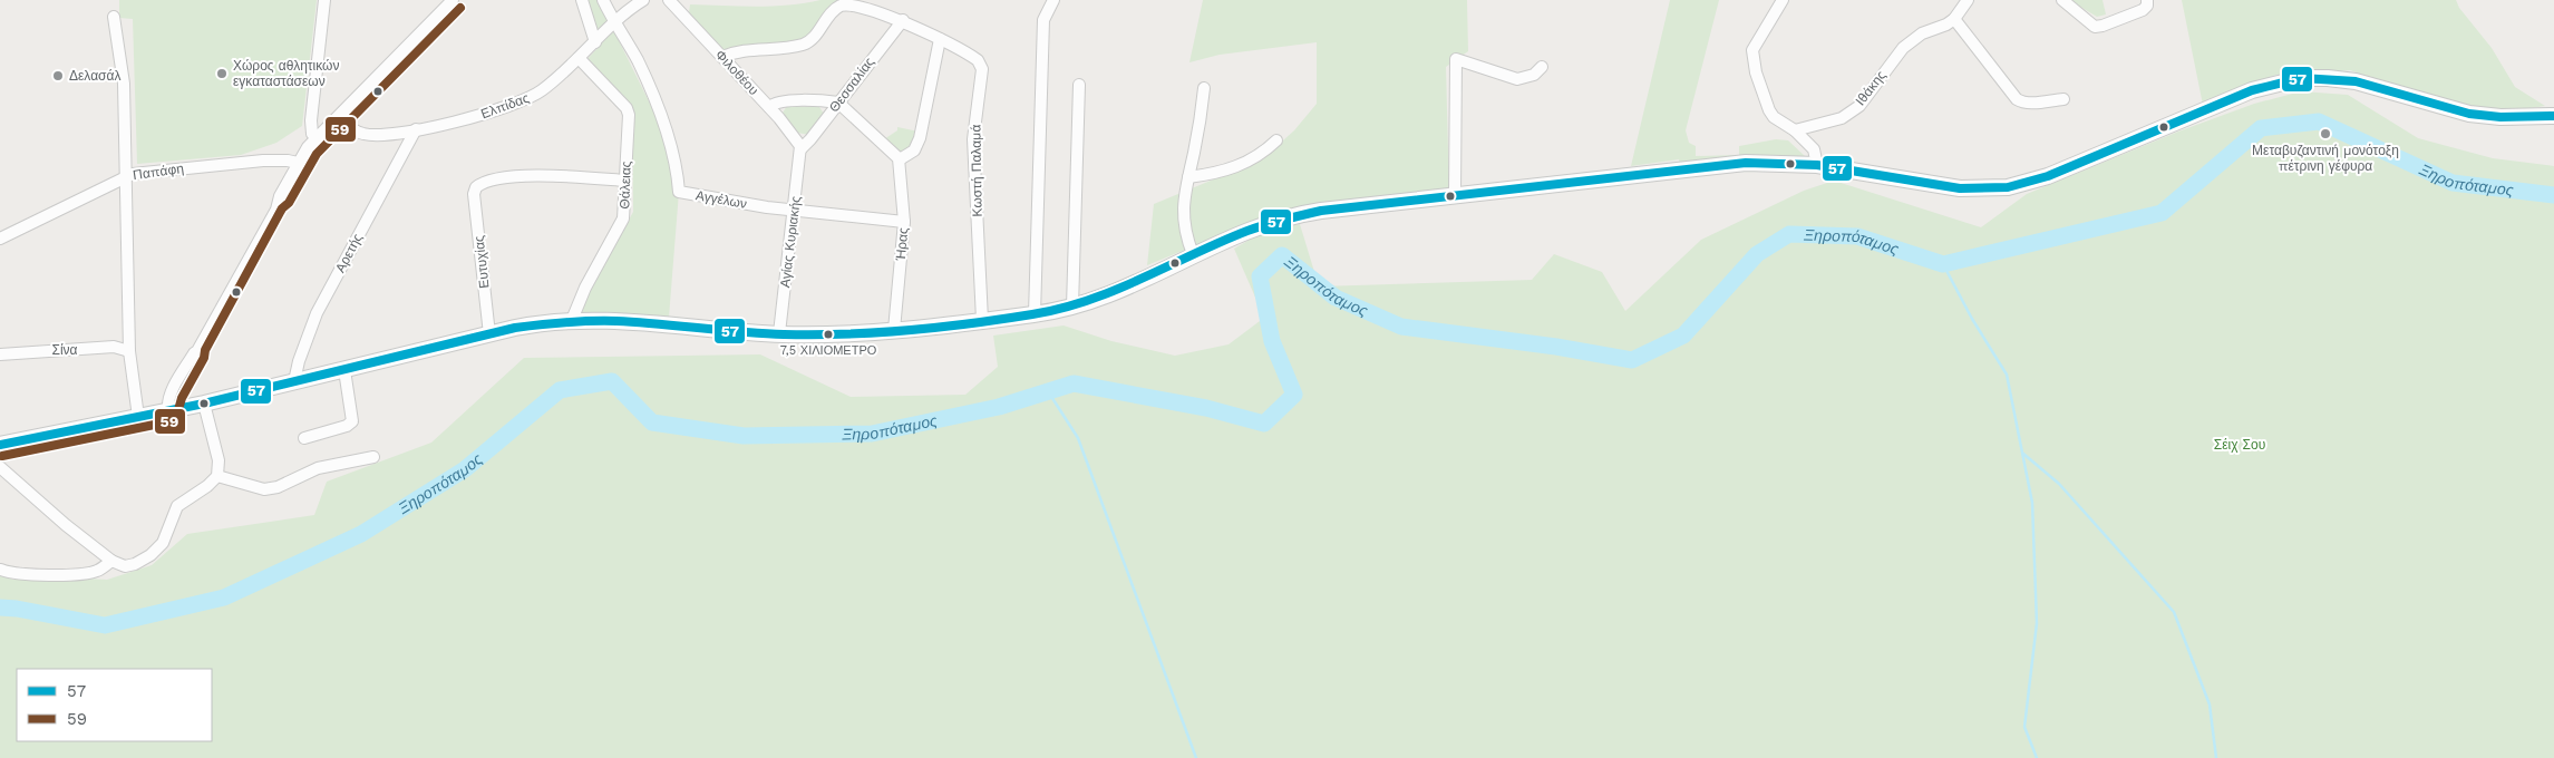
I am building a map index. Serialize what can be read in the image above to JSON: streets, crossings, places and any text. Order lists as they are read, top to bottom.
{
  "streets": {
    "street": [
      "Φιλοθέου",
      "Θεσσαλίας",
      "Ιθάκης",
      "Ελπίδας",
      "Κωστή Παλαμά",
      "Παπάφη",
      "Θάλειας",
      "Αγγέλων",
      "Αγίας Κυριακής",
      "Ήρας",
      "Αρετής",
      "Ευτυχίας",
      "Σίνα"
    ]
  },
  "crossings": [
    ["Φιλοθέου", "Θεσσαλίας"],
    ["Φιλοθέου", "Κωστή Παλαμά"],
    ["Φιλοθέου", "Αγίας Κυριακής"],
    ["Θεσσαλίας", "Κωστή Παλαμά"],
    ["Θεσσαλίας", "Αγίας Κυριακής"],
    ["Ελπίδας", "Θάλειας"],
    ["Ελπίδας", "Αγγέλων"],
    ["Ελπίδας", "Αρετής"],
    ["Θάλειας", "Ευτυχίας"],
    ["Αγγέλων", "Αγίας Κυριακής"],
    ["Αγγέλων", "Ήρας"]
  ],
  "water": ["Ξηροπόταμος"],
  "parks": ["Σέιχ Σου"],
  "places": [
    "Χώρος αθλητικών εγκαταστάσεων",
    "Δελασάλ",
    "Μεταβυζαντινή μονότοξη πέτρινη γέφυρα",
    "7,5 ΧΙΛΙΟΜΕΤΡΟ"
  ],
  "lines": ["transit line 59", "transit line 57"],
  "legend": ["57", "59"]
}
